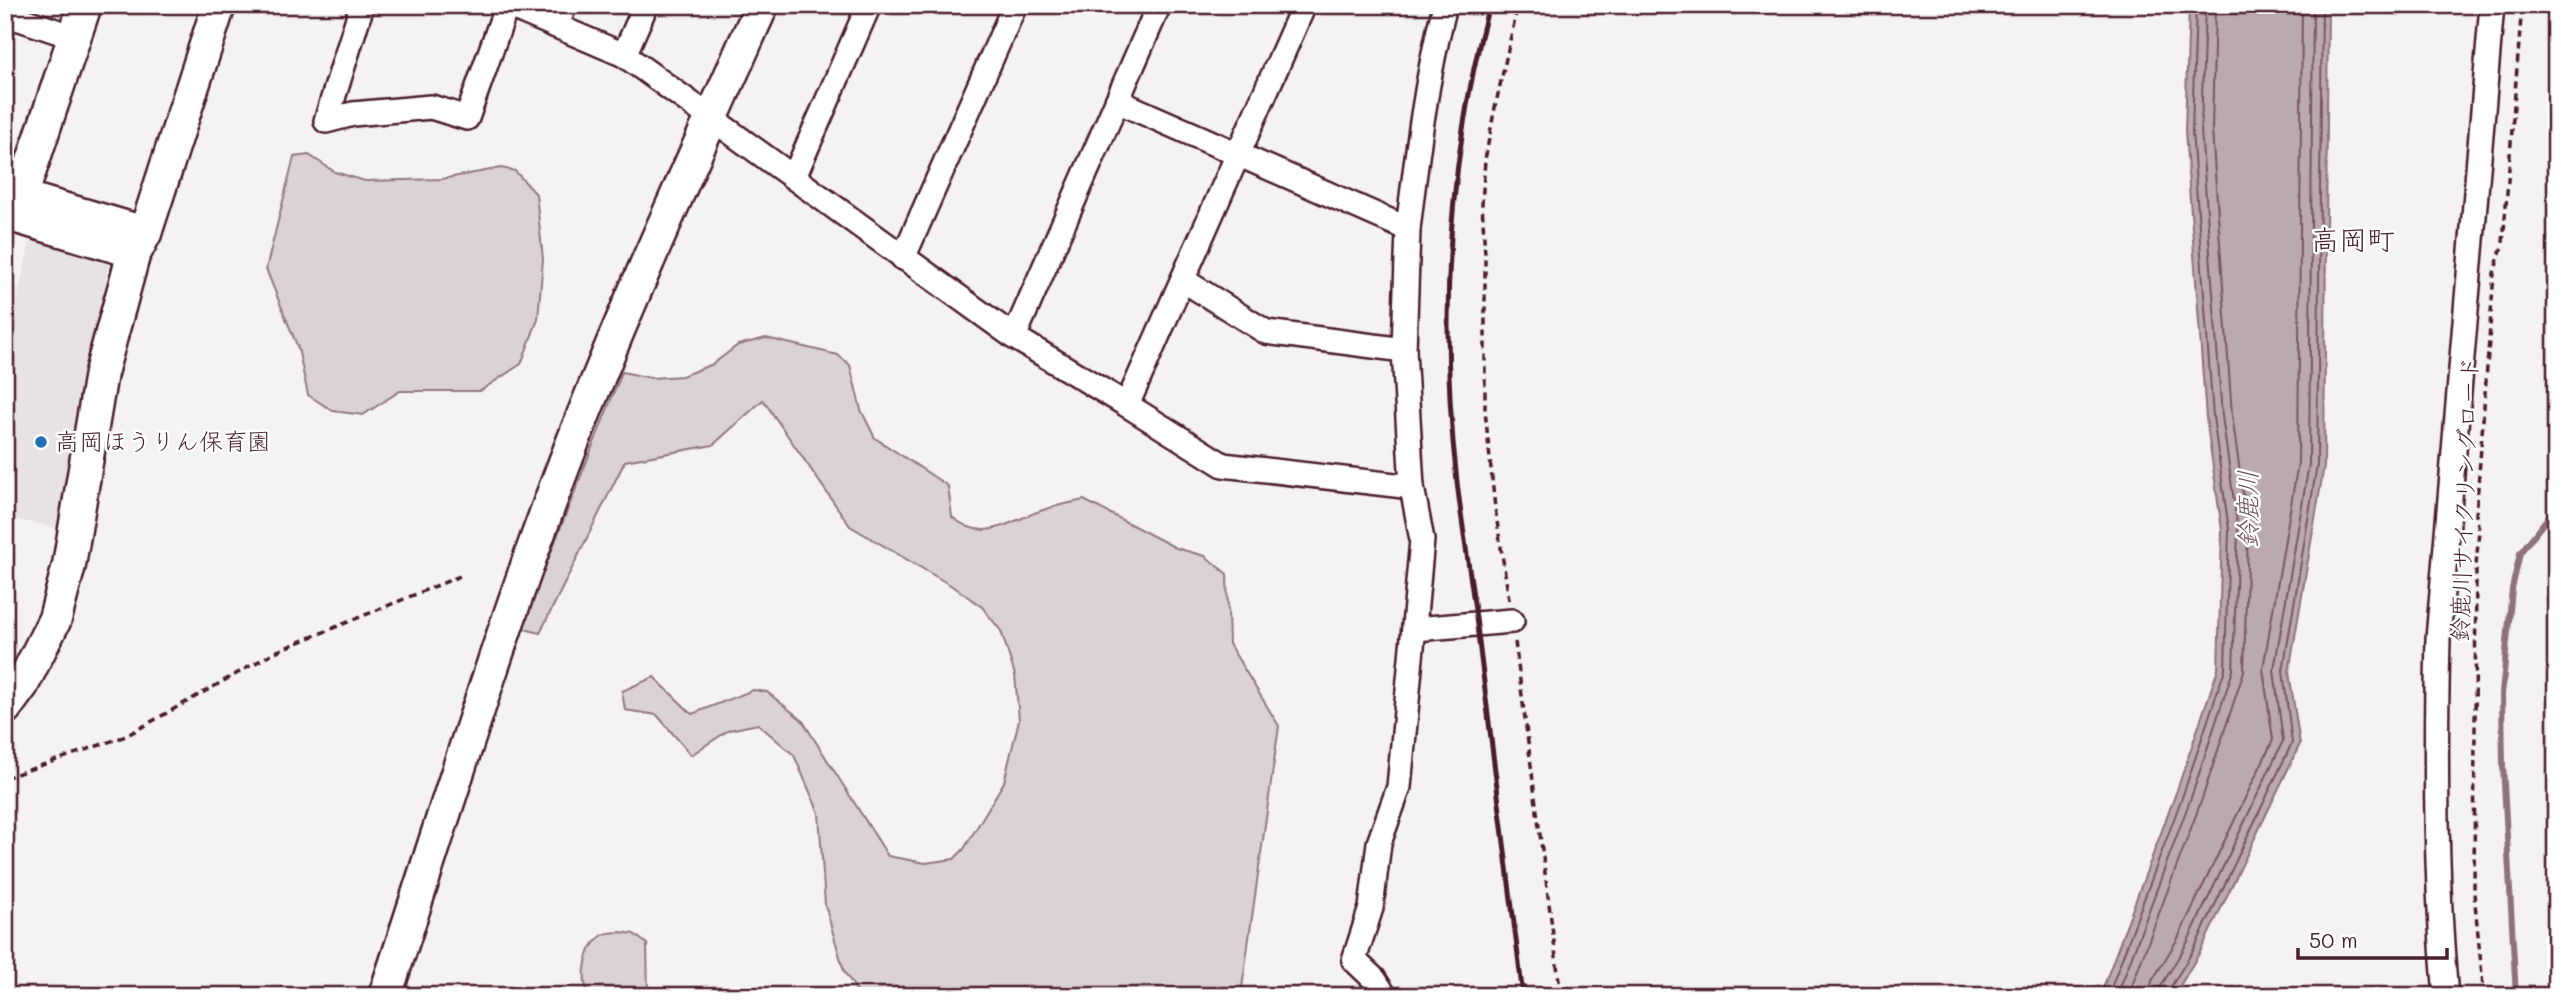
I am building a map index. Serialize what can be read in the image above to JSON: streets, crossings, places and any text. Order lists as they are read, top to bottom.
{
  "streets": {
    "path": ["鈴鹿川サイクリングロード"]
  },
  "districts": ["高岡町"],
  "water": ["鈴鹿川"],
  "places": ["高岡ほうりん保育園"],
  "scale_bar": "50 m"
}
